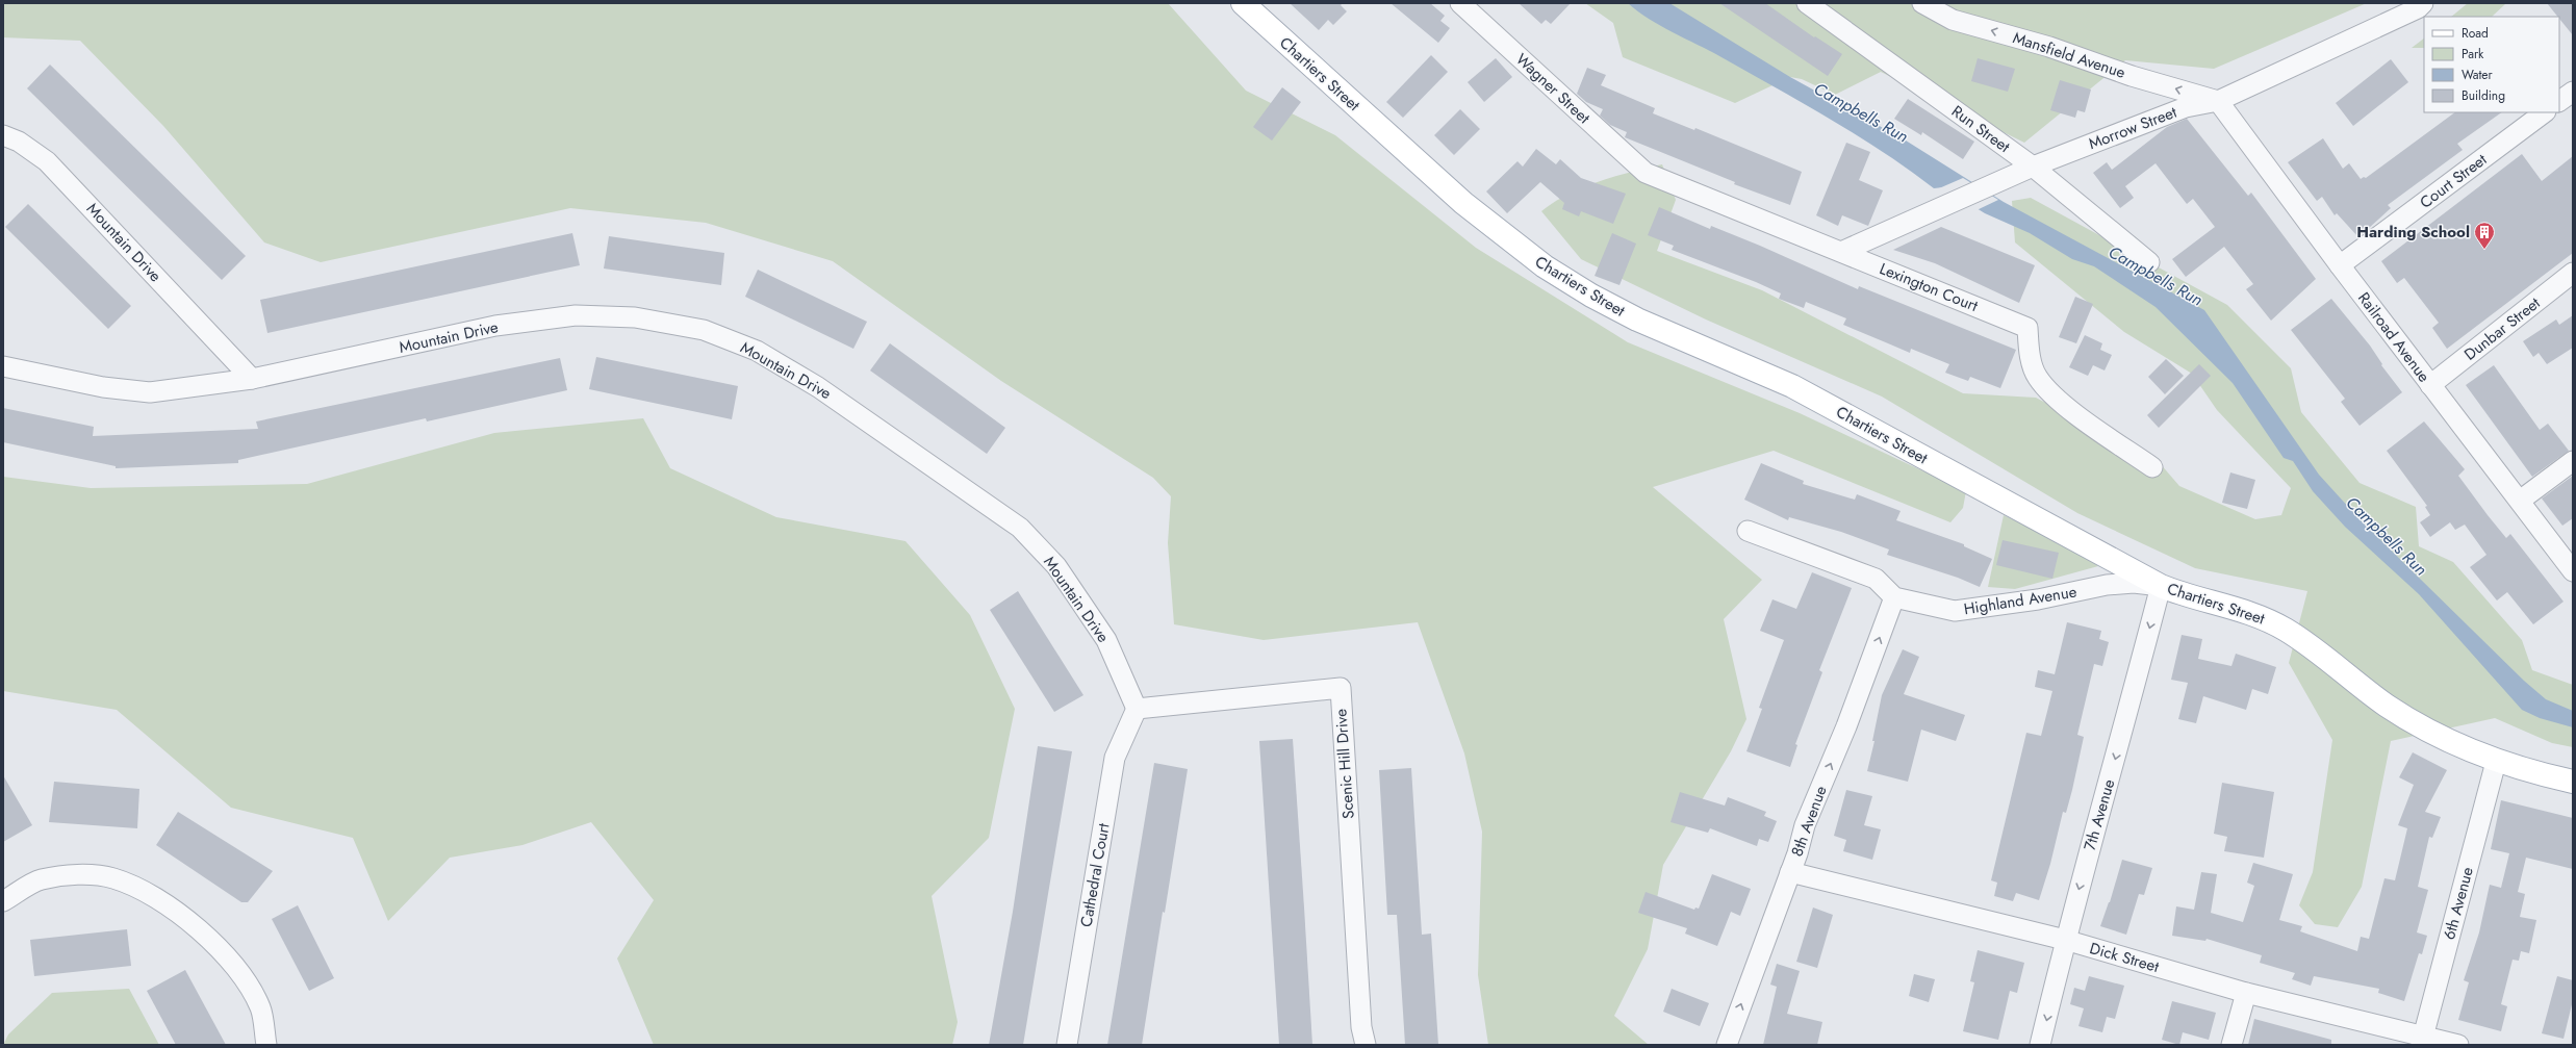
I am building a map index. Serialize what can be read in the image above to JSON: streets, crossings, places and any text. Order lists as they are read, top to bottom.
{
  "streets": {
    "main road": ["Chartiers Street"],
    "street": [
      "Mansfield Avenue",
      "Wagner Street",
      "Morrow Street",
      "Run Street",
      "Court Street",
      "Mountain Drive",
      "Lexington Court",
      "Dunbar Street",
      "Railroad Avenue",
      "Highland Avenue",
      "Scenic Hill Drive",
      "7th Avenue",
      "8th Avenue",
      "Cathedral Court",
      "6th Avenue",
      "Dick Street"
    ]
  },
  "crossings": [
    ["Mansfield Avenue", "Morrow Street"],
    ["Mansfield Avenue", "Railroad Avenue"],
    ["Chartiers Street", "Highland Avenue"],
    ["Chartiers Street", "7th Avenue"],
    ["Chartiers Street", "6th Avenue"],
    ["Wagner Street", "Lexington Court"],
    ["Morrow Street", "Run Street"],
    ["Morrow Street", "Lexington Court"],
    ["Morrow Street", "Railroad Avenue"],
    ["Court Street", "Railroad Avenue"],
    ["Mountain Drive", "Scenic Hill Drive"],
    ["Mountain Drive", "Cathedral Court"],
    ["Dunbar Street", "Railroad Avenue"],
    ["Highland Avenue", "7th Avenue"],
    ["Highland Avenue", "8th Avenue"],
    ["Scenic Hill Drive", "Cathedral Court"],
    ["7th Avenue", "Dick Street"],
    ["8th Avenue", "Dick Street"],
    ["6th Avenue", "Dick Street"]
  ],
  "one_way": ["Mansfield Avenue", "7th Avenue", "8th Avenue"],
  "water": ["Campbells Run"],
  "places": {
    "building": ["Harding School"]
  },
  "legend": [
    "Road",
    "Park",
    "Water",
    "Building"
  ]
}
